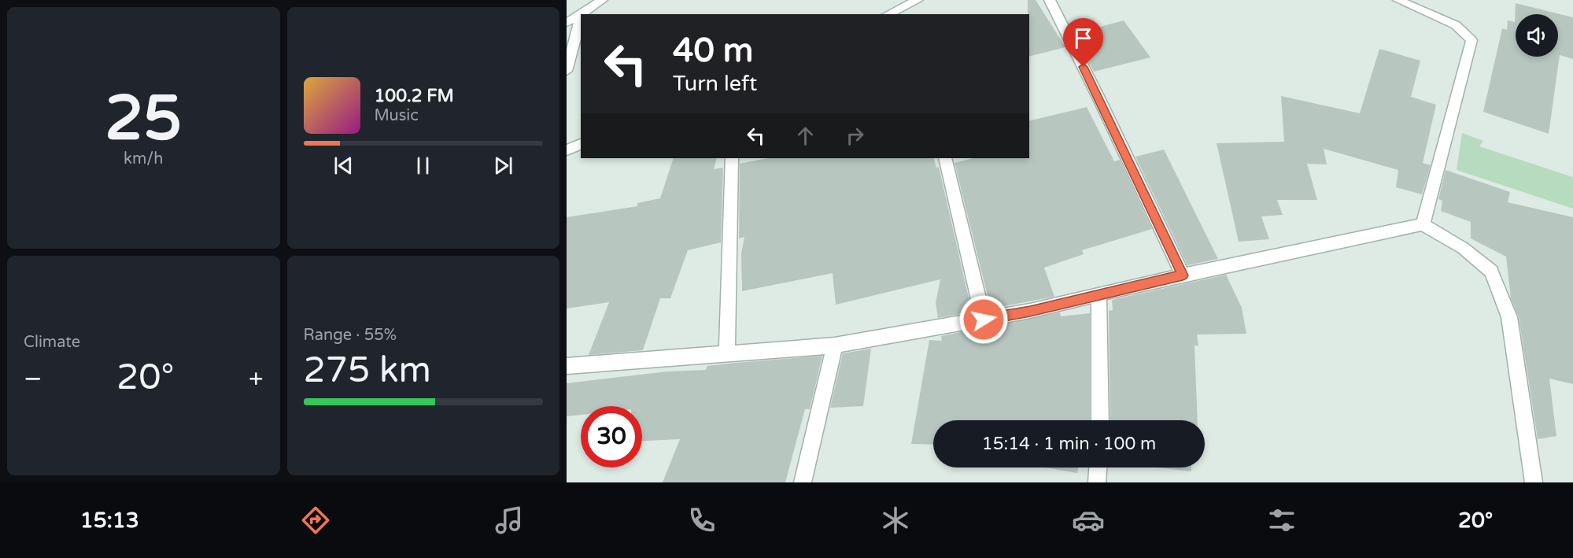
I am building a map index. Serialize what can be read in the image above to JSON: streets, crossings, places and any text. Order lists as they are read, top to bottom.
{
  "page": {
    "tile": [
      ["25", "km/h"],
      "Climate",
      ["Range · 55%", "275 km"]
    ],
    "turn": ["40 m", "Turn left"],
    "song": ["100.2 FM", "Music"],
    "heat": ["−", "20°", "+"],
    "limit": "30",
    "trip": "15:14 · 1 min · 100 m",
    "tabs": ["15:13", "20°"]
  }
}
